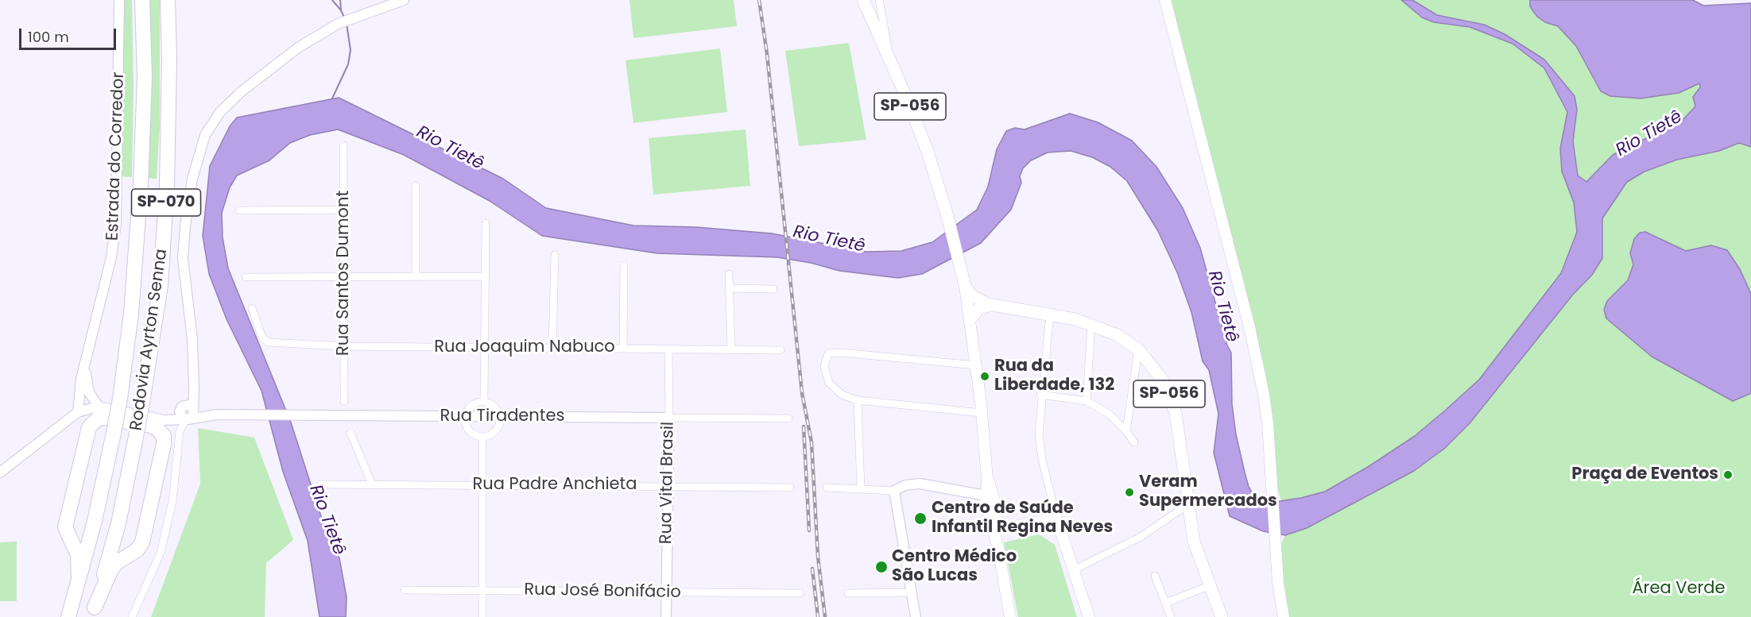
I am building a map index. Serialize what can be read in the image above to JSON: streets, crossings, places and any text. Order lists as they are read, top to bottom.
{
  "streets": {
    "highway": ["SP-070", "Rodovia Ayrton Senna"],
    "main road": ["SP-056"],
    "street": [
      "Estrada do Corredor",
      "Rua Santos Dumont",
      "Rua Joaquim Nabuco",
      "Rua Tiradentes",
      "Rua Vital Brasil",
      "Rua Padre Anchieta",
      "Rua José Bonifácio"
    ]
  },
  "crossings": [
    ["Estrada do Corredor", "Rua Tiradentes"],
    ["Rua Santos Dumont", "Rua Joaquim Nabuco"],
    ["Rua Joaquim Nabuco", "Rua Vital Brasil"],
    ["Rua Tiradentes", "Rua Vital Brasil"],
    ["Rua Vital Brasil", "Rua Padre Anchieta"],
    ["Rua Vital Brasil", "Rua José Bonifácio"]
  ],
  "water": ["Rio Tietê"],
  "parks": ["Área Verde"],
  "places": [
    "Rua da Liberdade, 132",
    "Praça de Eventos",
    "Veram Supermercados",
    "Centro de Saúde Infantil Regina Neves",
    "Centro Médico São Lucas"
  ],
  "scale_bar": "100 m"
}
